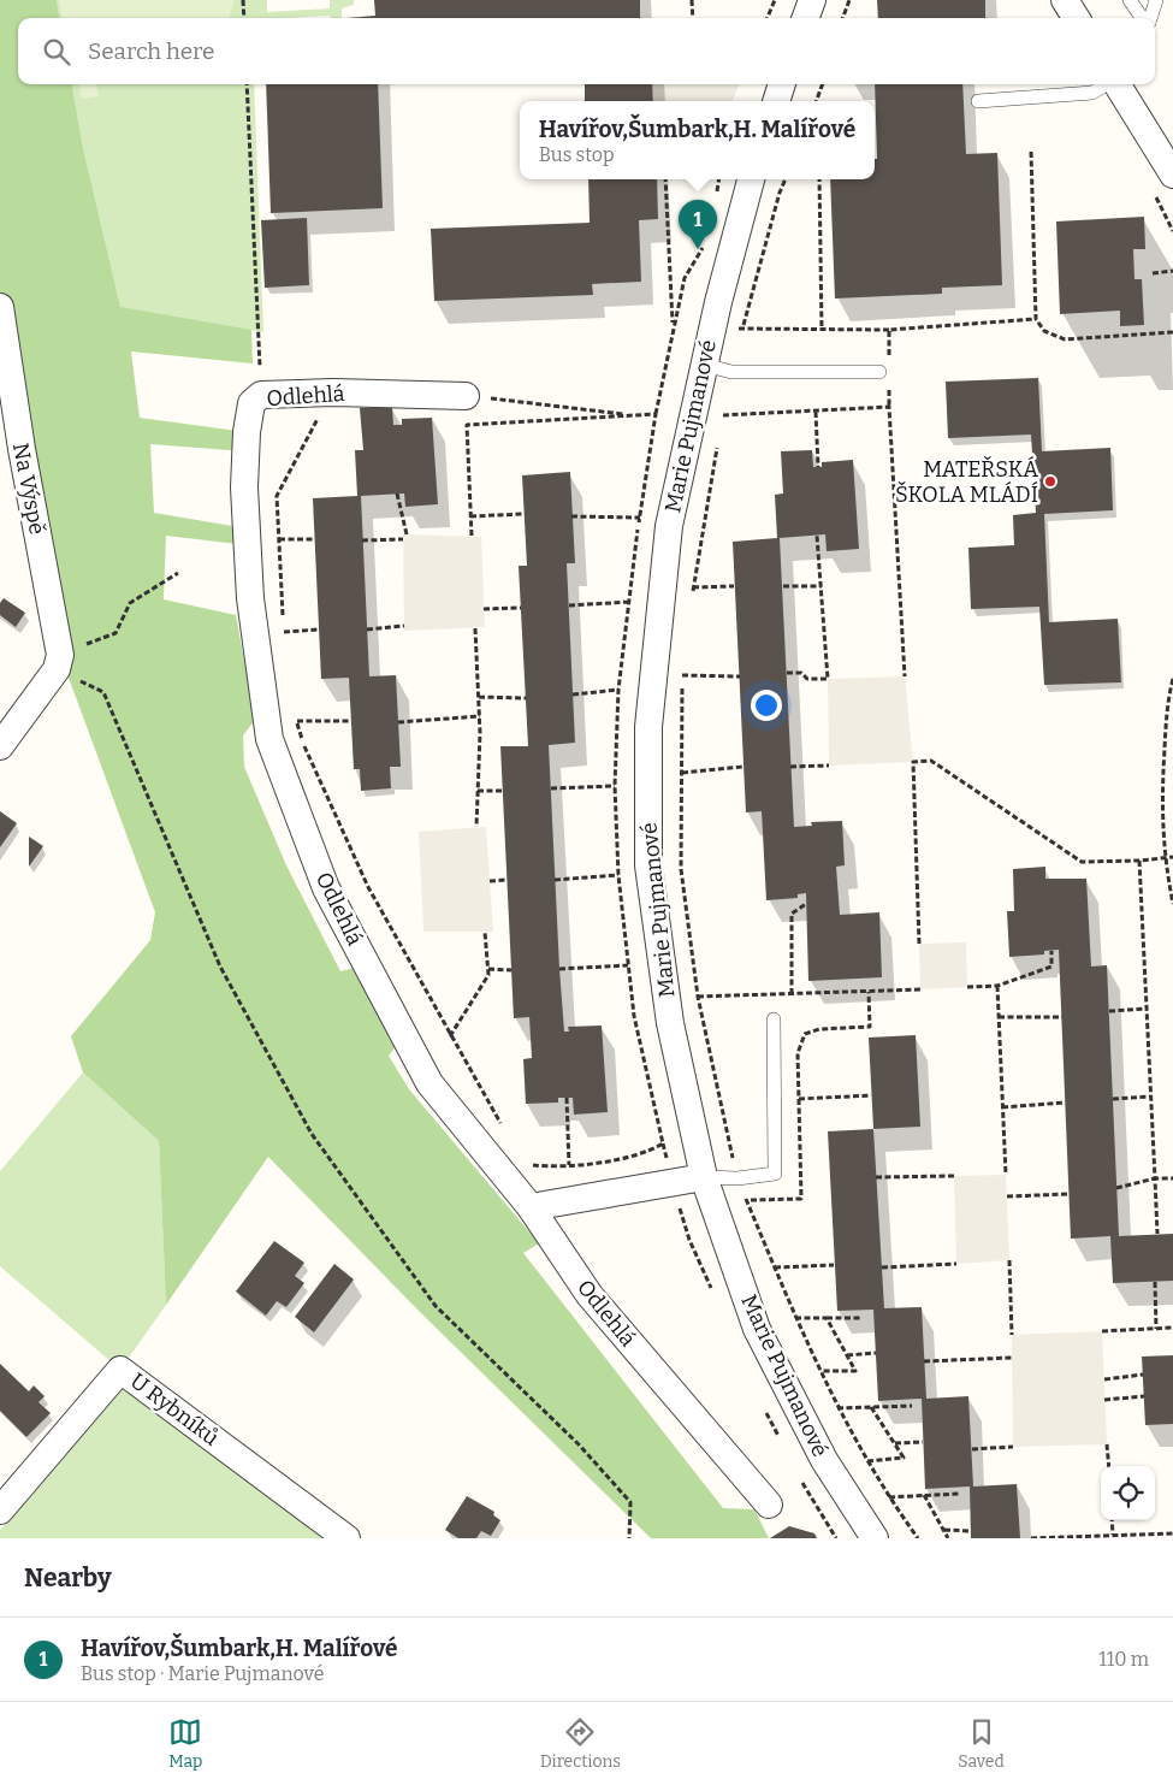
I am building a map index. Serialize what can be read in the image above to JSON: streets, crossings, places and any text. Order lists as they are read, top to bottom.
{
  "streets": {
    "street": [
      "Odlehlá",
      "Marie Pujmanové",
      "Na Výspě",
      "U Rybníků"
    ]
  },
  "places": ["MATEŘSKÁ ŠKOLA MLÁDÍ"],
  "page": {
    "search": "Search here",
    "popup": ["Havířov,Šumbark,H. Malířové", "Bus stop"],
    "pins": "1",
    "heading": "Nearby",
    "list": [
      {
        "mark": "1",
        "name": "Havířov,Šumbark,H. Malířové",
        "note": "Bus stop · Marie Pujmanové",
        "value": "110 m"
      }
    ],
    "nav": ["Map", "Directions", "Saved"]
  }
}
